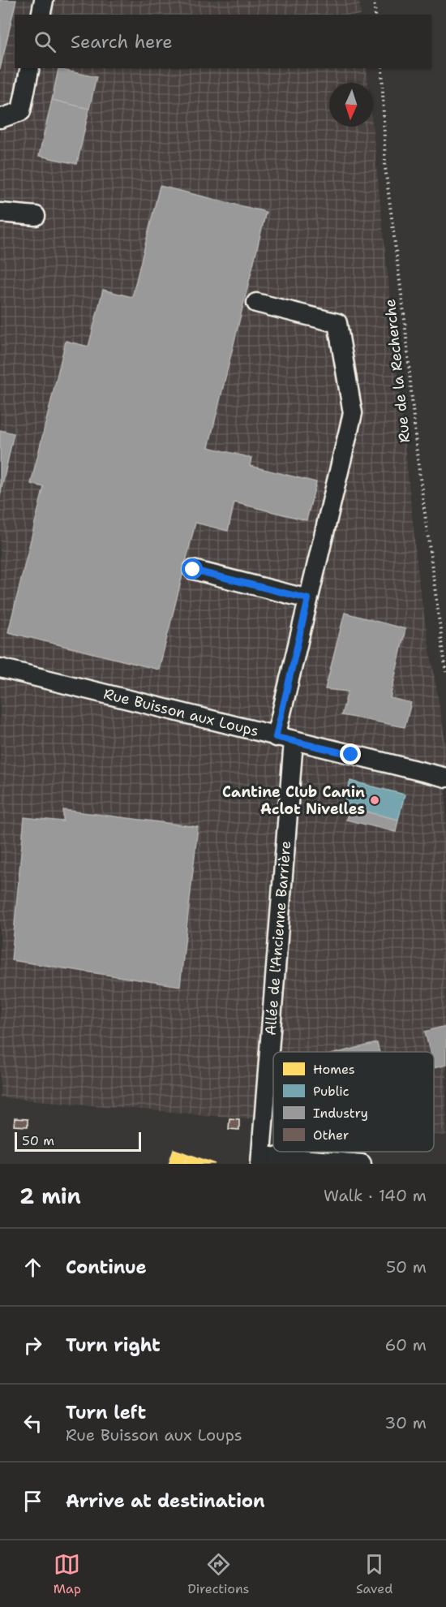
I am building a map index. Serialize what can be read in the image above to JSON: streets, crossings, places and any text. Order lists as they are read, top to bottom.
{
  "streets": {
    "street": ["Rue Buisson aux Loups", "Allée de l'Ancienne Barrière"],
    "path": ["Rue de la Recherche"]
  },
  "crossings": [
    ["Rue Buisson aux Loups", "Allée de l'Ancienne Barrière"]
  ],
  "places": ["Cantine Club Canin Aclot Nivelles"],
  "legend": [
    "Homes",
    "Public",
    "Industry",
    "Other"
  ],
  "scale_bar": "50 m",
  "north": "bottom",
  "page": {
    "search": "Search here",
    "scale": "50 m",
    "heading": ["2 min", "Walk · 140 m"],
    "list": [
      ["Continue", "50 m"],
      ["Turn right", "60 m"],
      ["Turn left", "Rue Buisson aux Loups", "30 m"],
      "Arrive at destination"
    ],
    "nav": ["Map", "Directions", "Saved"]
  }
}
